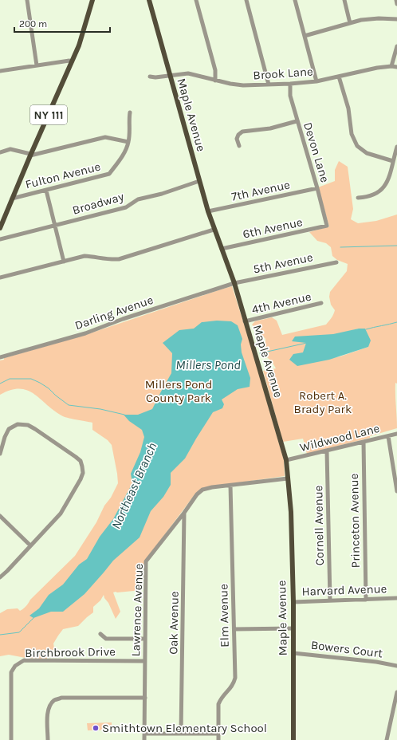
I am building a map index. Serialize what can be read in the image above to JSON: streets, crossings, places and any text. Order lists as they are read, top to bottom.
{
  "streets": {
    "main road": ["NY 111", "Maple Avenue"],
    "street": [
      "Brook Lane",
      "Devon Lane",
      "Fulton Avenue",
      "7th Avenue",
      "Broadway",
      "6th Avenue",
      "5th Avenue",
      "4th Avenue",
      "Darling Avenue",
      "Wildwood Lane",
      "Princeton Avenue",
      "Cornell Avenue",
      "Harvard Avenue",
      "Lawrence Avenue",
      "Elm Avenue",
      "Oak Avenue",
      "Bowers Court",
      "Birchbrook Drive"
    ]
  },
  "crossings": [
    ["Brook Lane", "Maple Avenue"],
    ["Brook Lane", "Devon Lane"],
    ["NY 111", "Fulton Avenue"],
    ["Maple Avenue", "7th Avenue"],
    ["Maple Avenue", "Broadway"],
    ["Maple Avenue", "6th Avenue"],
    ["Maple Avenue", "5th Avenue"],
    ["Maple Avenue", "4th Avenue"],
    ["Maple Avenue", "Darling Avenue"],
    ["Maple Avenue", "Wildwood Lane"],
    ["Maple Avenue", "Harvard Avenue"],
    ["Maple Avenue", "Lawrence Avenue"],
    ["Maple Avenue", "Bowers Court"],
    ["Devon Lane", "7th Avenue"],
    ["Devon Lane", "6th Avenue"],
    ["5th Avenue", "Darling Avenue"],
    ["Wildwood Lane", "Princeton Avenue"],
    ["Wildwood Lane", "Cornell Avenue"],
    ["Princeton Avenue", "Harvard Avenue"],
    ["Cornell Avenue", "Harvard Avenue"],
    ["Lawrence Avenue", "Elm Avenue"],
    ["Lawrence Avenue", "Oak Avenue"],
    ["Lawrence Avenue", "Birchbrook Drive"]
  ],
  "water": ["Millers Pond", "Northeast Branch"],
  "parks": ["Millers Pond County Park", "Robert A. Brady Park"],
  "places": ["Smithtown Elementary School"],
  "scale_bar": "200 m"
}
